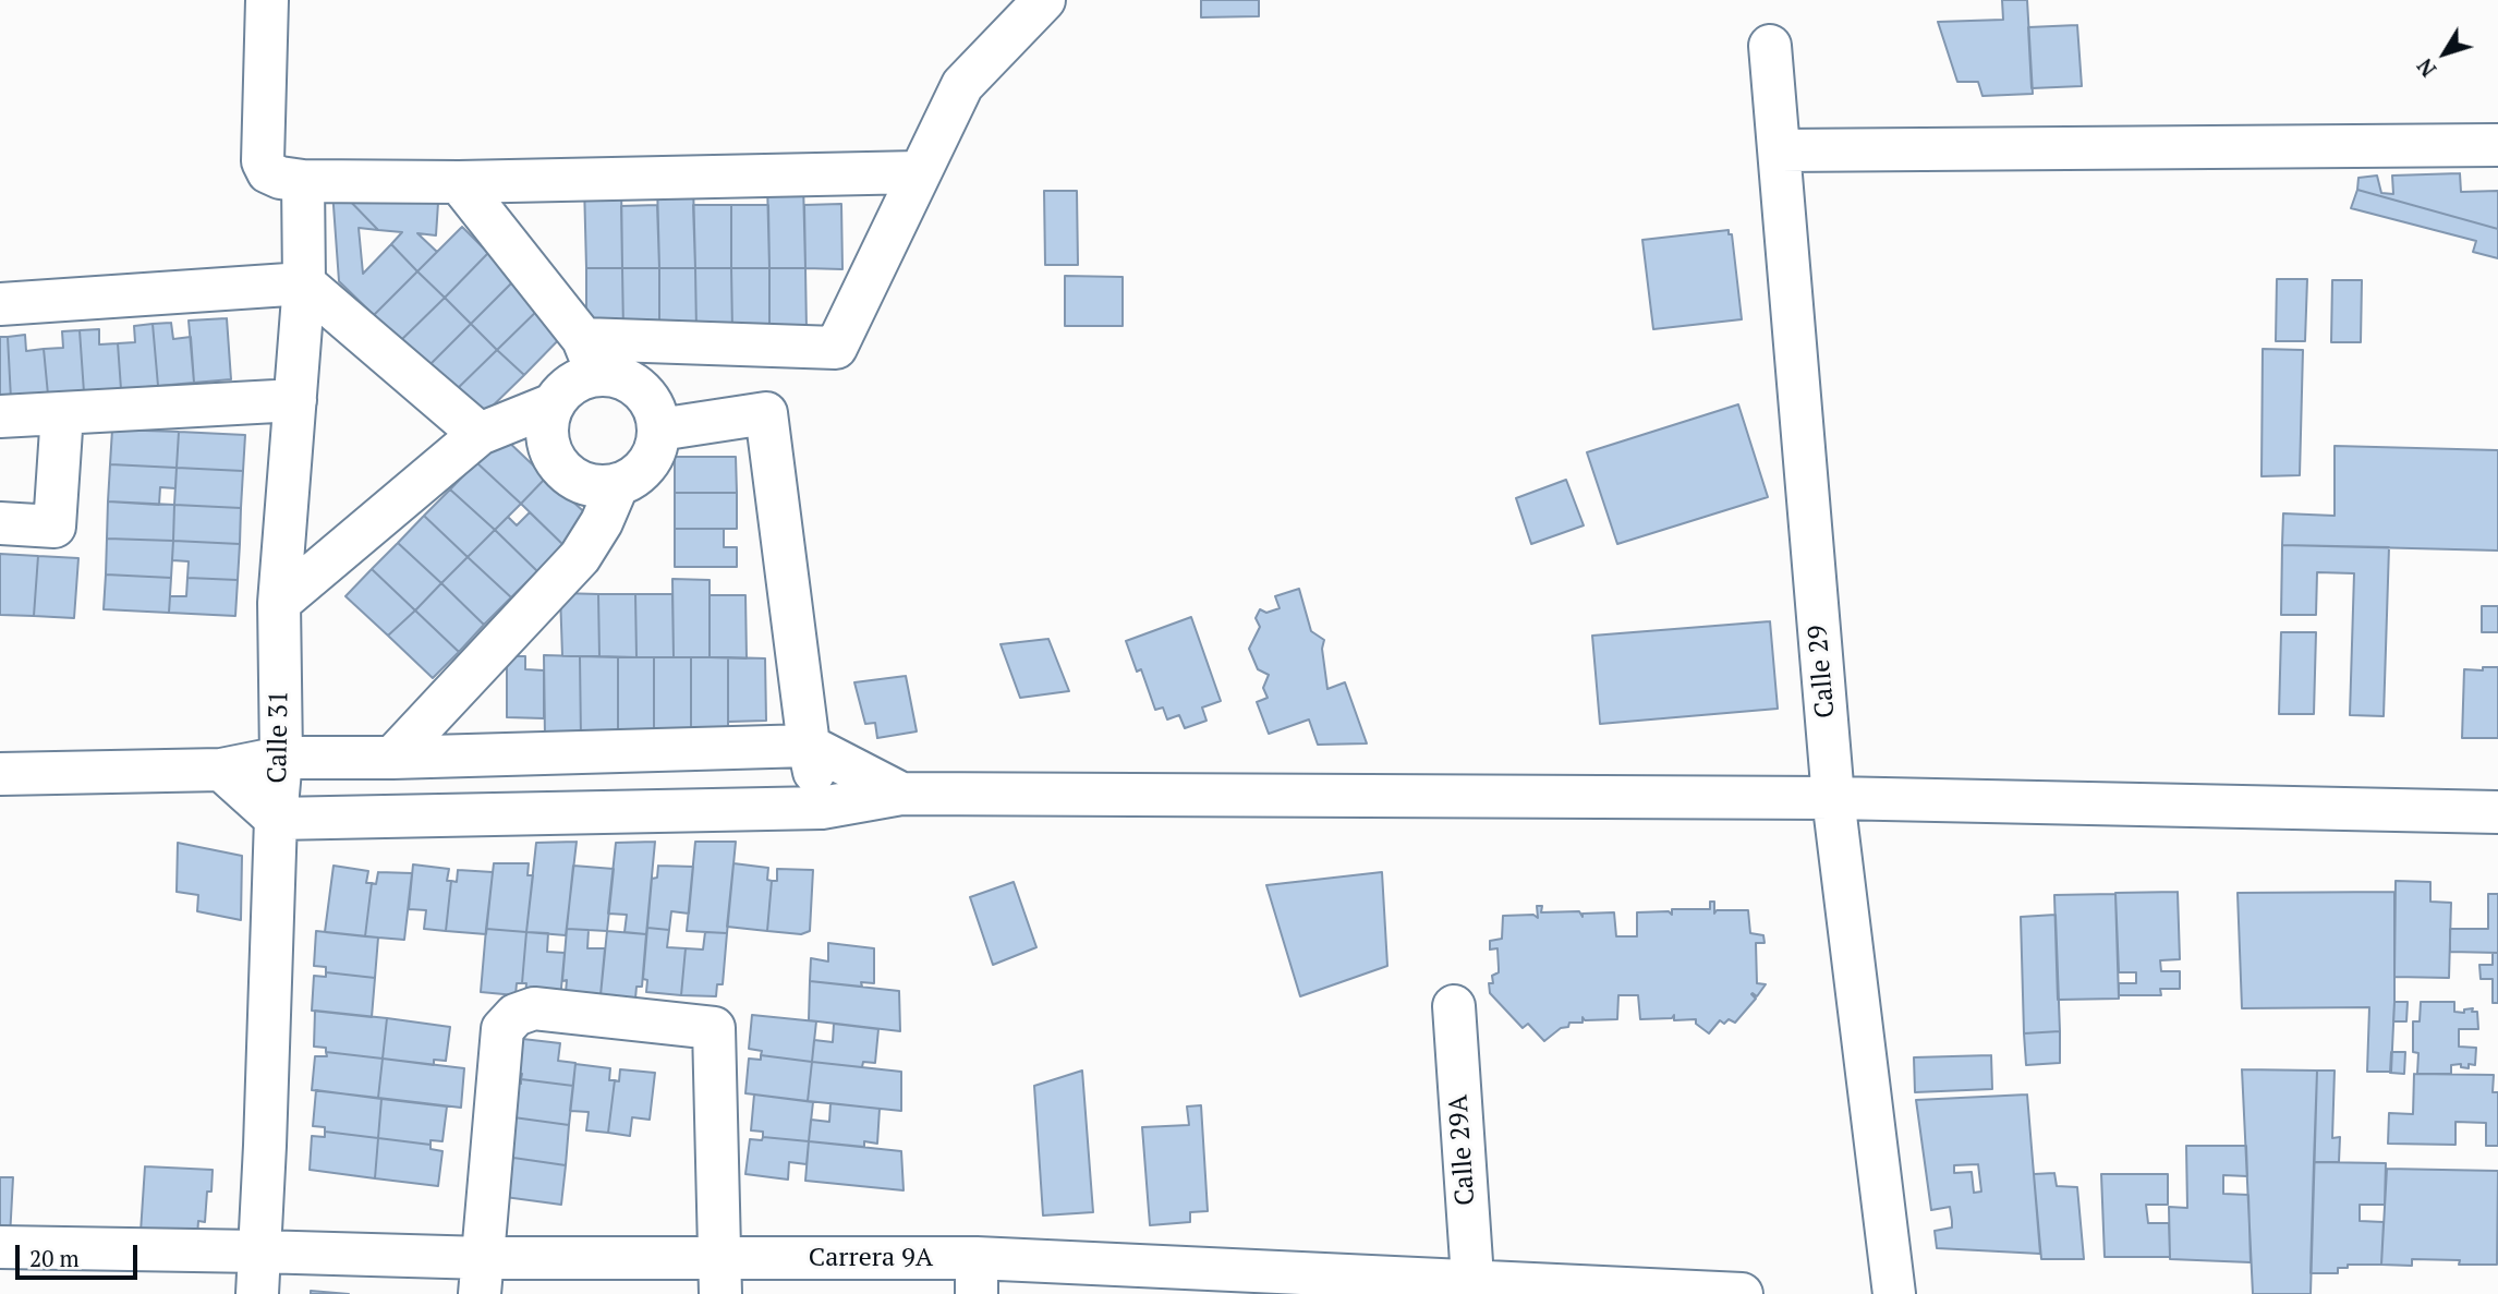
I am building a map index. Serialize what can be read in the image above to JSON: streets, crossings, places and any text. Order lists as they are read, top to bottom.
{
  "streets": {
    "street": [
      "Calle 29",
      "Calle 31",
      "Calle 29A",
      "Carrera 9A"
    ]
  },
  "crossings": [
    ["Calle 31", "Carrera 9A"],
    ["Calle 29A", "Carrera 9A"]
  ],
  "scale_bar": "20 m",
  "north": "bottom left"
}
